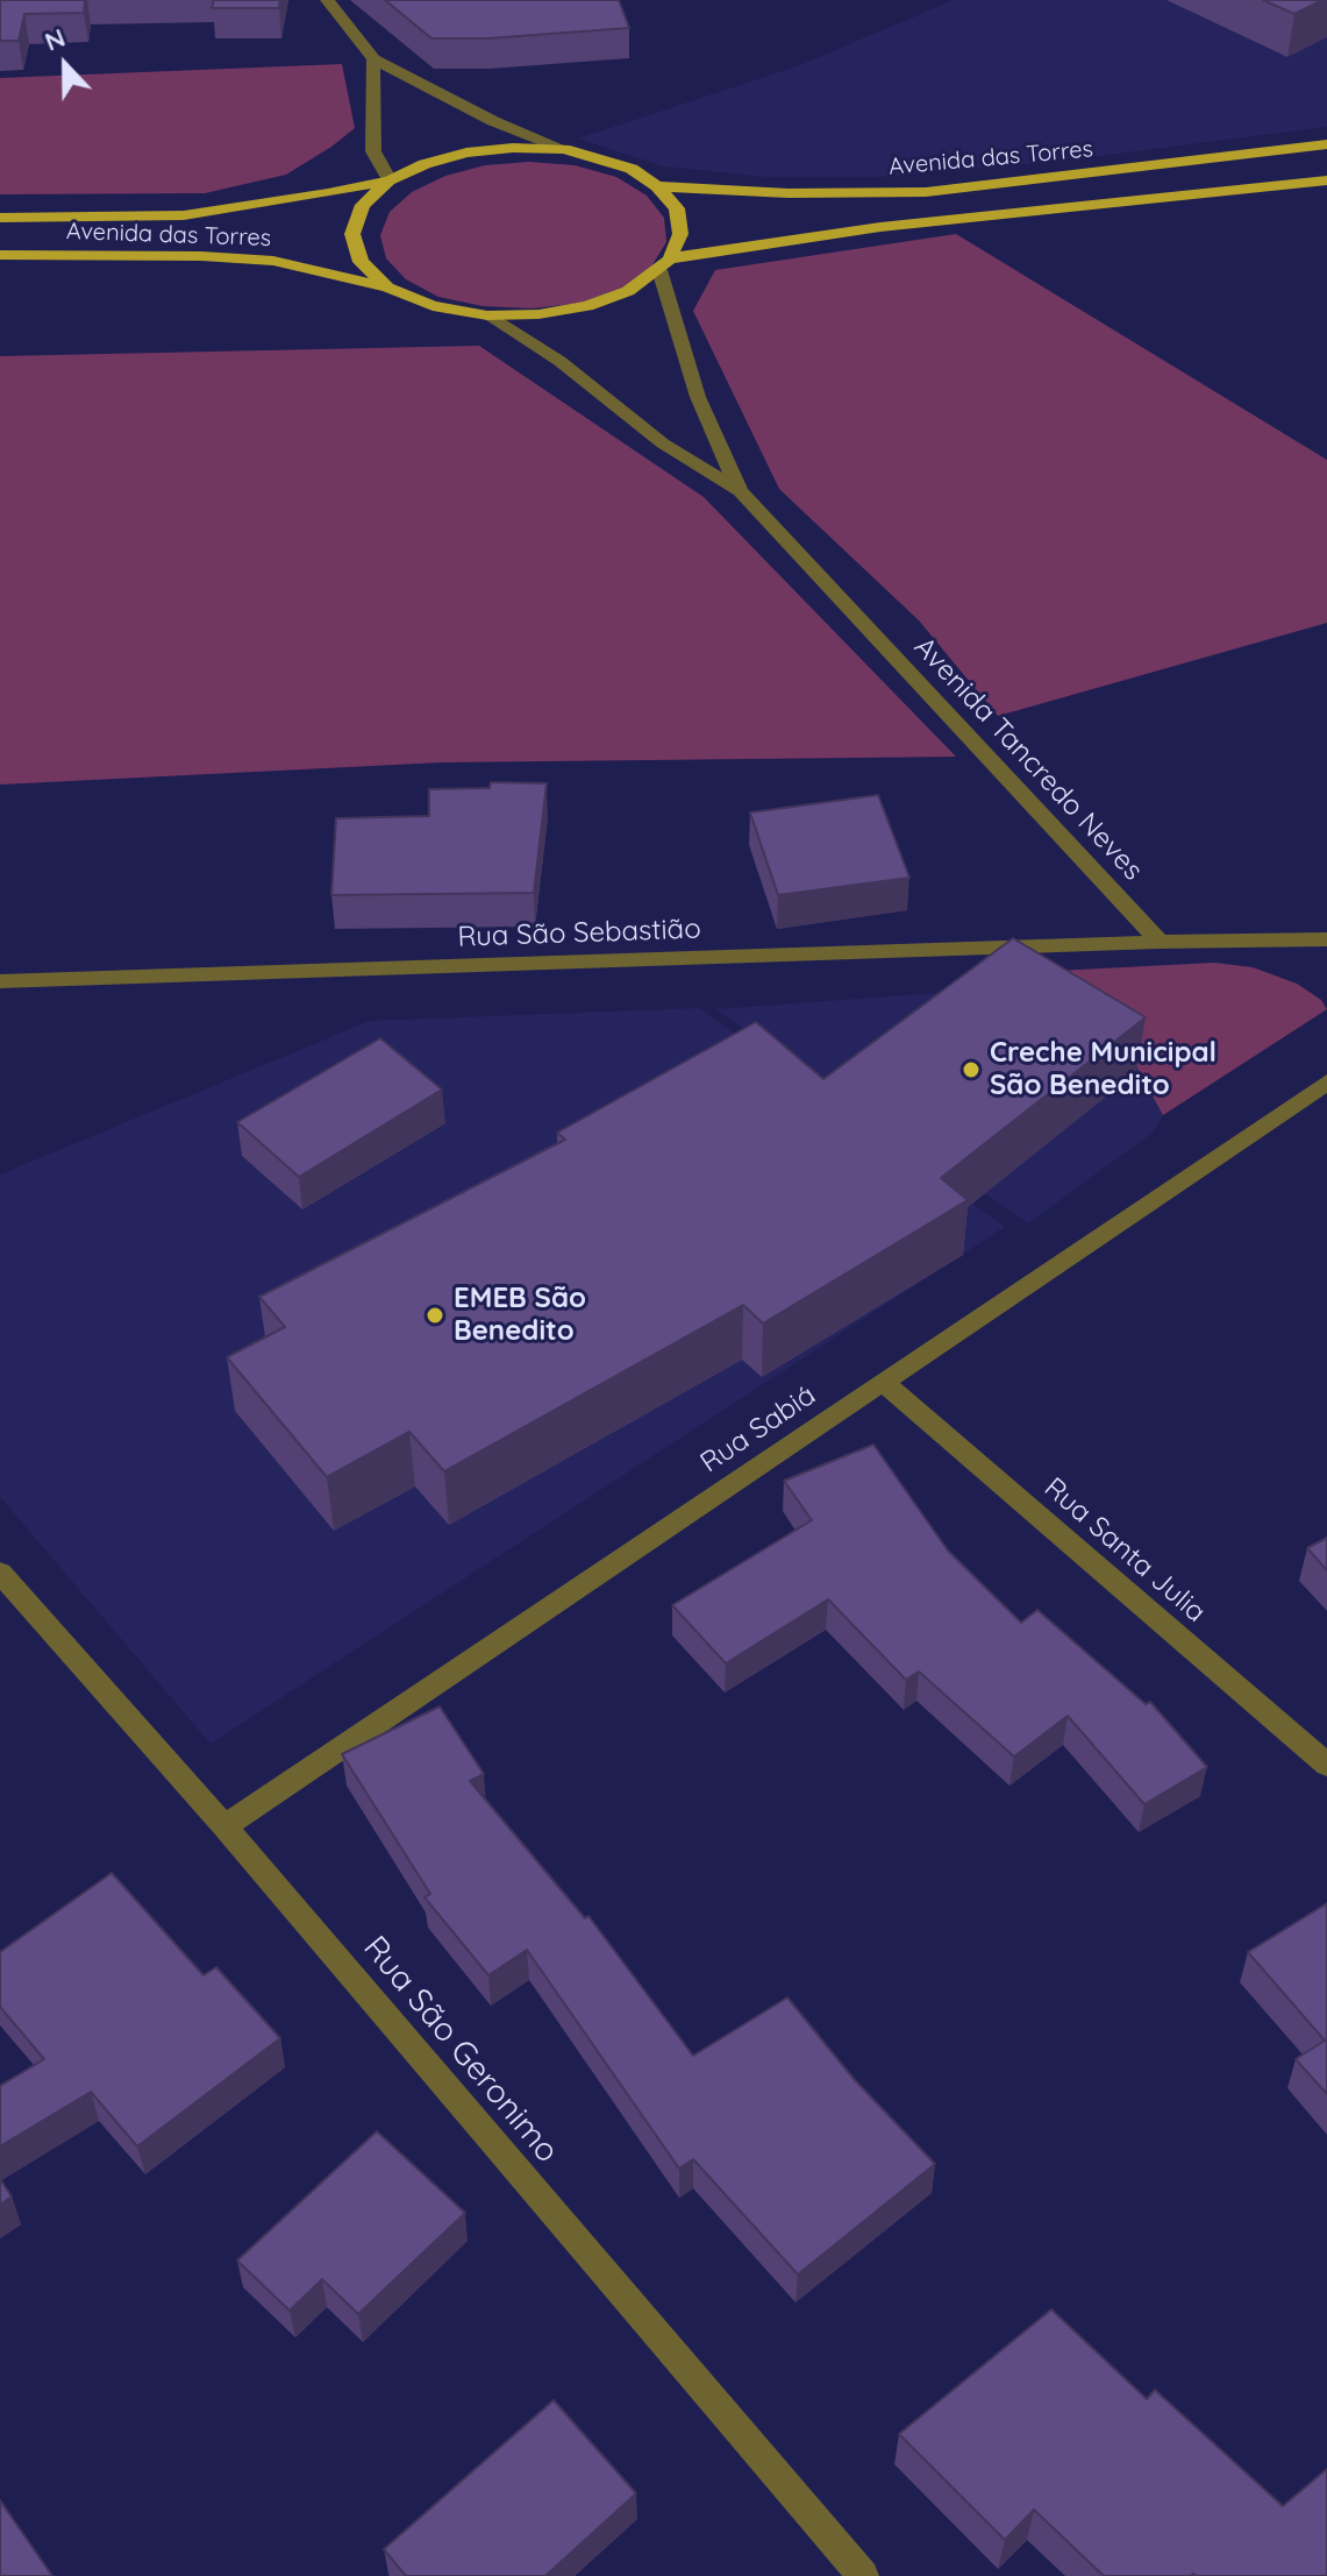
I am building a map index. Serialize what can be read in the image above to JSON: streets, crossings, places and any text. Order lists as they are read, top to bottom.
{
  "streets": {
    "main road": ["Avenida das Torres"],
    "street": [
      "Avenida Tancredo Neves",
      "Rua São Sebastião",
      "Rua Sabiá",
      "Rua Santa Julia",
      "Rua São Geronimo"
    ]
  },
  "crossings": [
    ["Avenida das Torres", "Avenida Tancredo Neves"],
    ["Avenida Tancredo Neves", "Rua São Sebastião"],
    ["Rua Sabiá", "Rua Santa Julia"],
    ["Rua Sabiá", "Rua São Geronimo"]
  ],
  "places": ["Creche Municipal São Benedito", "EMEB São Benedito"],
  "north": "top"
}
